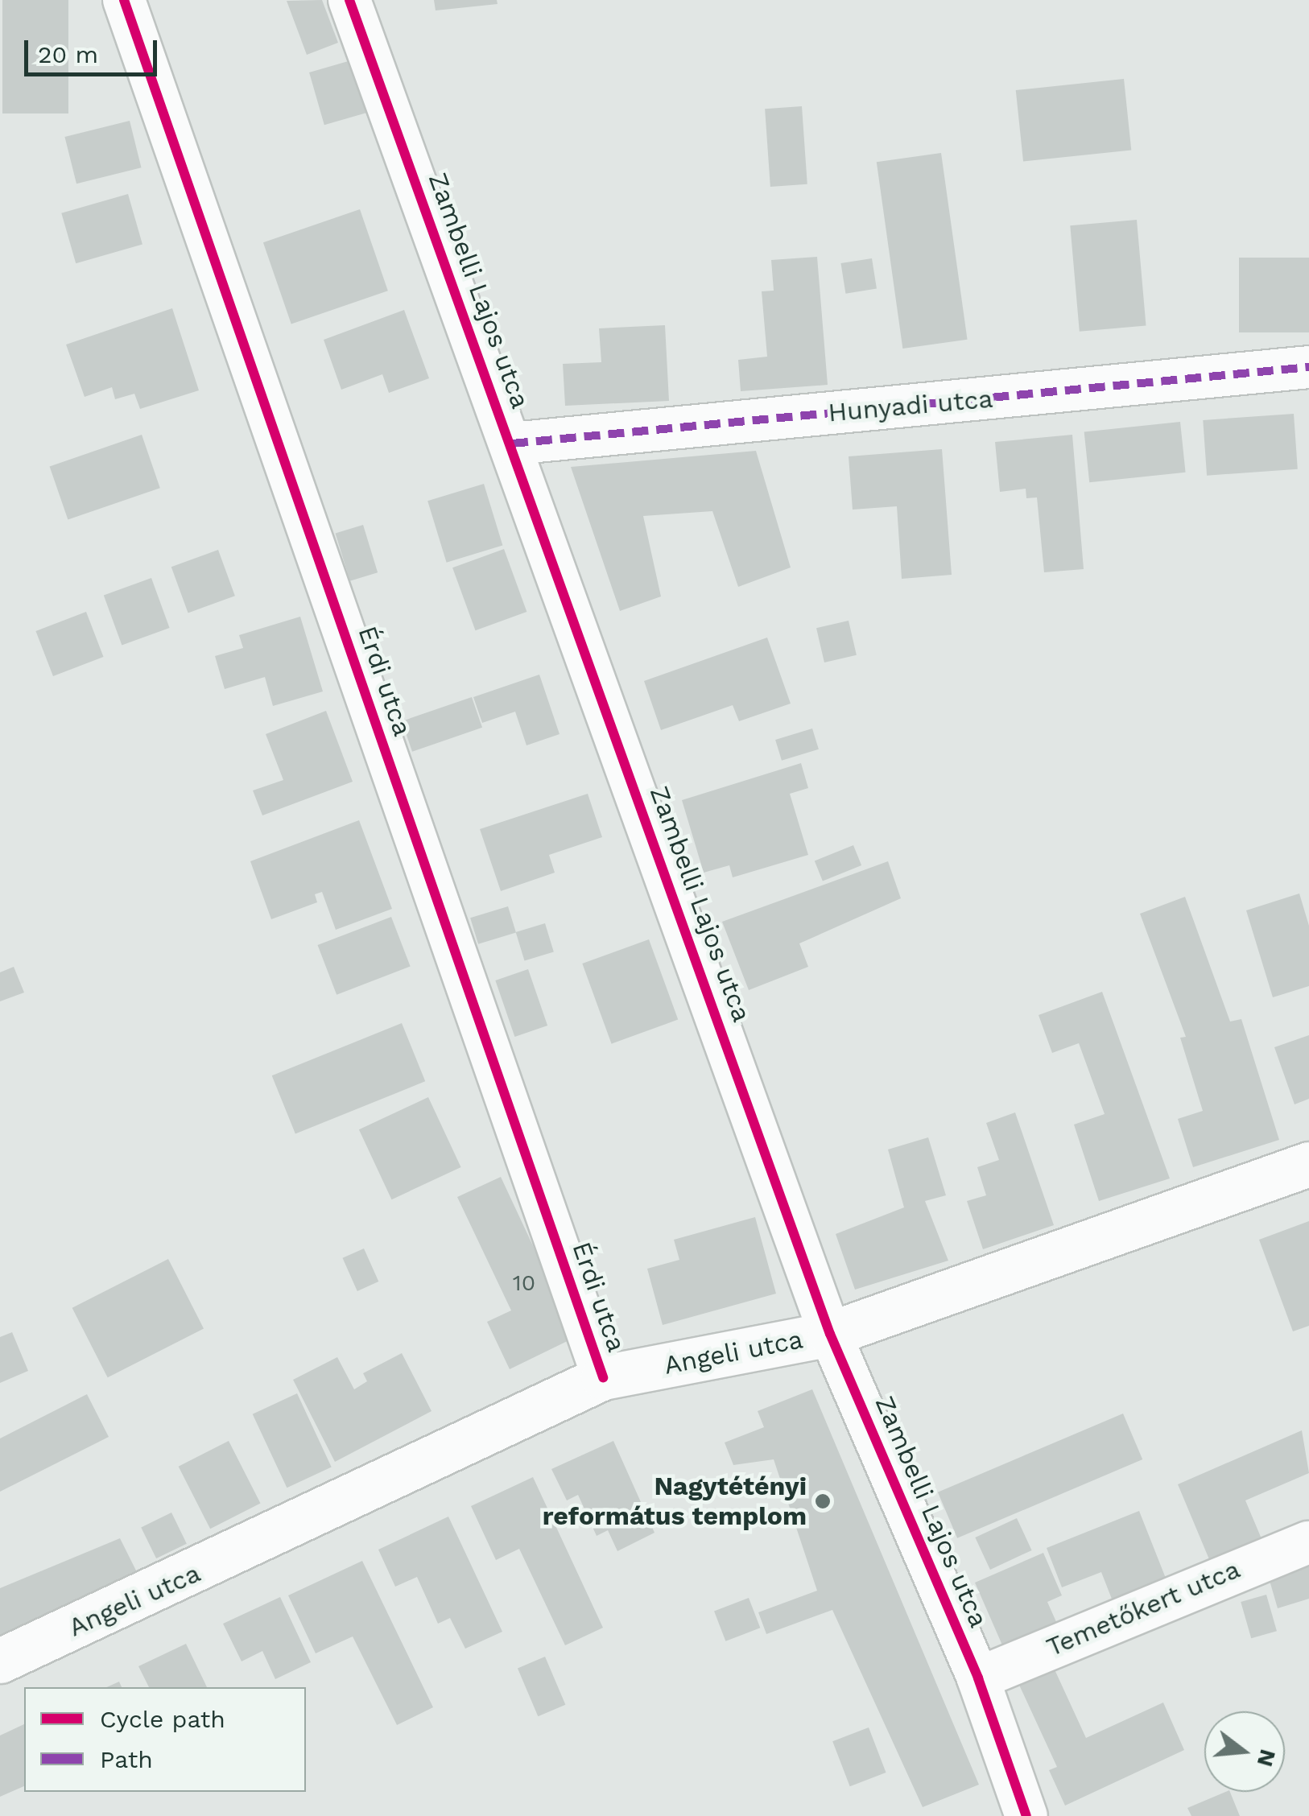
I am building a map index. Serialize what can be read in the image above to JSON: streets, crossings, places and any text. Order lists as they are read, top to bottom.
{
  "streets": {
    "street": [
      "Zambelli Lajos utca",
      "Hunyadi utca",
      "Érdi utca",
      "Angeli utca",
      "Temetőkert utca"
    ]
  },
  "crossings": [
    ["Zambelli Lajos utca", "Hunyadi utca"],
    ["Zambelli Lajos utca", "Angeli utca"],
    ["Zambelli Lajos utca", "Temetőkert utca"],
    ["Érdi utca", "Angeli utca"]
  ],
  "places": ["Nagytétényi református templom"],
  "house_numbers": ["10"],
  "legend": ["Cycle path", "Path"],
  "scale_bar": "20 m",
  "north": "right"
}
